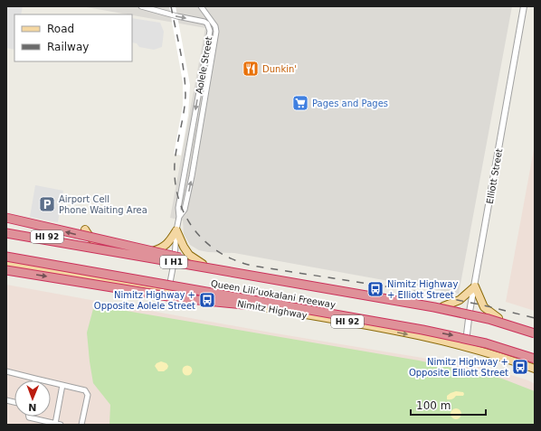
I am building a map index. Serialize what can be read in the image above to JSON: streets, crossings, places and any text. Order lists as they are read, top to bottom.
{
  "streets": {
    "highway": ["I H1", "Queen Liliʻuokalani Freeway"],
    "main road": ["HI 92", "Nimitz Highway"],
    "street": ["Aolele Street", "Elliott Street"]
  },
  "crossings": [
    ["Aolele Street", "HI 92"],
    ["Aolele Street", "Nimitz Highway"],
    ["Elliott Street", "HI 92"],
    ["Elliott Street", "Nimitz Highway"]
  ],
  "places": {
    "restaurant": ["Dunkin'"],
    "supermarket": ["Pages and Pages"],
    "parking": ["Airport Cell Phone Waiting Area"],
    "bus stop": ["Nimitz Highway + Elliott Street", "Nimitz Highway + Opposite Aolele Street", "Nimitz Highway + Opposite Elliott Street"]
  },
  "legend": ["Road", "Railway"],
  "scale_bar": "100 m",
  "north": "bottom"
}
